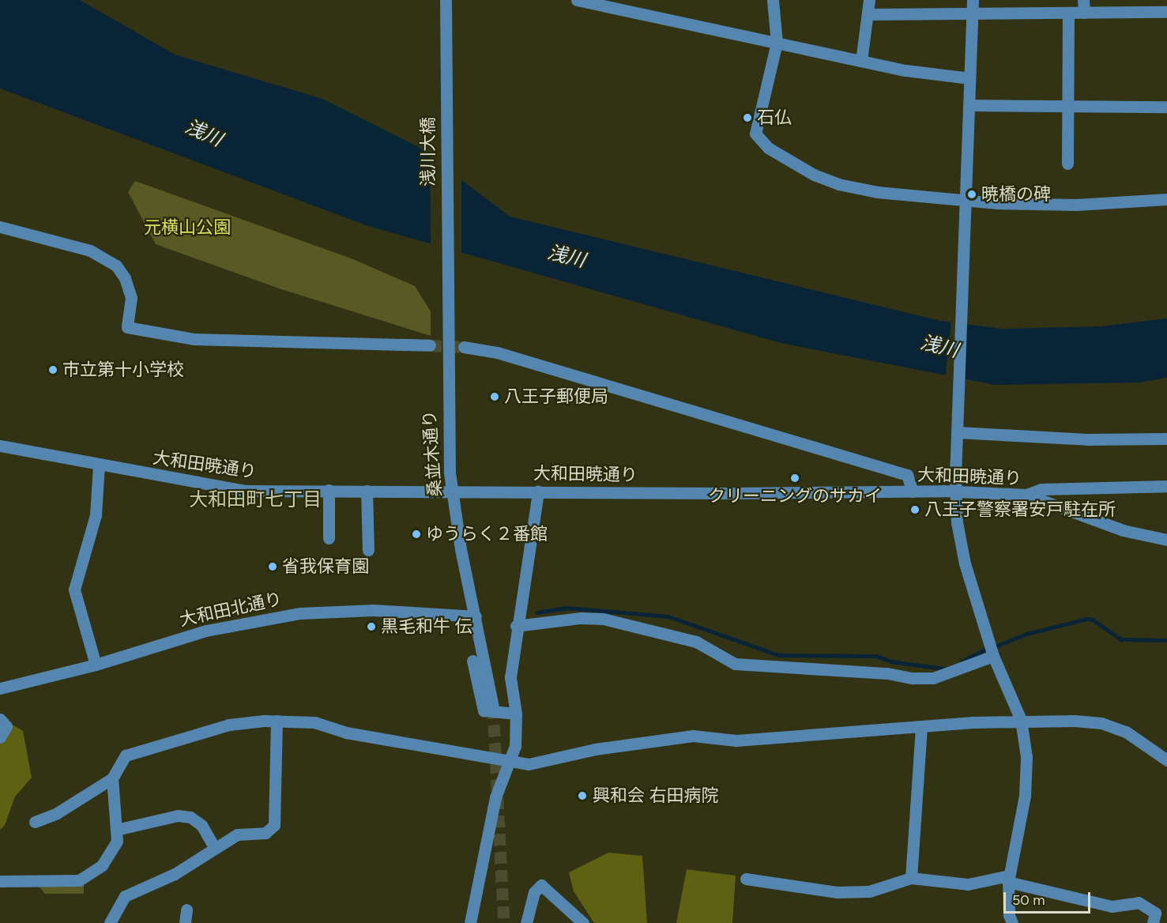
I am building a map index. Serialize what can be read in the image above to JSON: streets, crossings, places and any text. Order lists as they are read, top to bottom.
{
  "streets": {
    "street": [
      "浅川大橋",
      "桑並木通り",
      "大和田暁通り",
      "大和田北通り"
    ]
  },
  "crossings": [
    ["浅川大橋", "桑並木通り"],
    ["桑並木通り", "大和田暁通り"],
    ["桑並木通り", "大和田北通り"]
  ],
  "districts": ["大和田町七丁目"],
  "water": ["浅川"],
  "parks": ["元横山公園"],
  "places": [
    "石仏",
    "暁橋の碑",
    "市立第十小学校",
    "八王子郵便局",
    "クリーニングのサカイ",
    "八王子警察署安戸駐在所",
    "ゆうらく２番館",
    "省我保育園",
    "黒毛和牛 伝",
    "興和会 右田病院"
  ],
  "scale_bar": "50 m"
}
